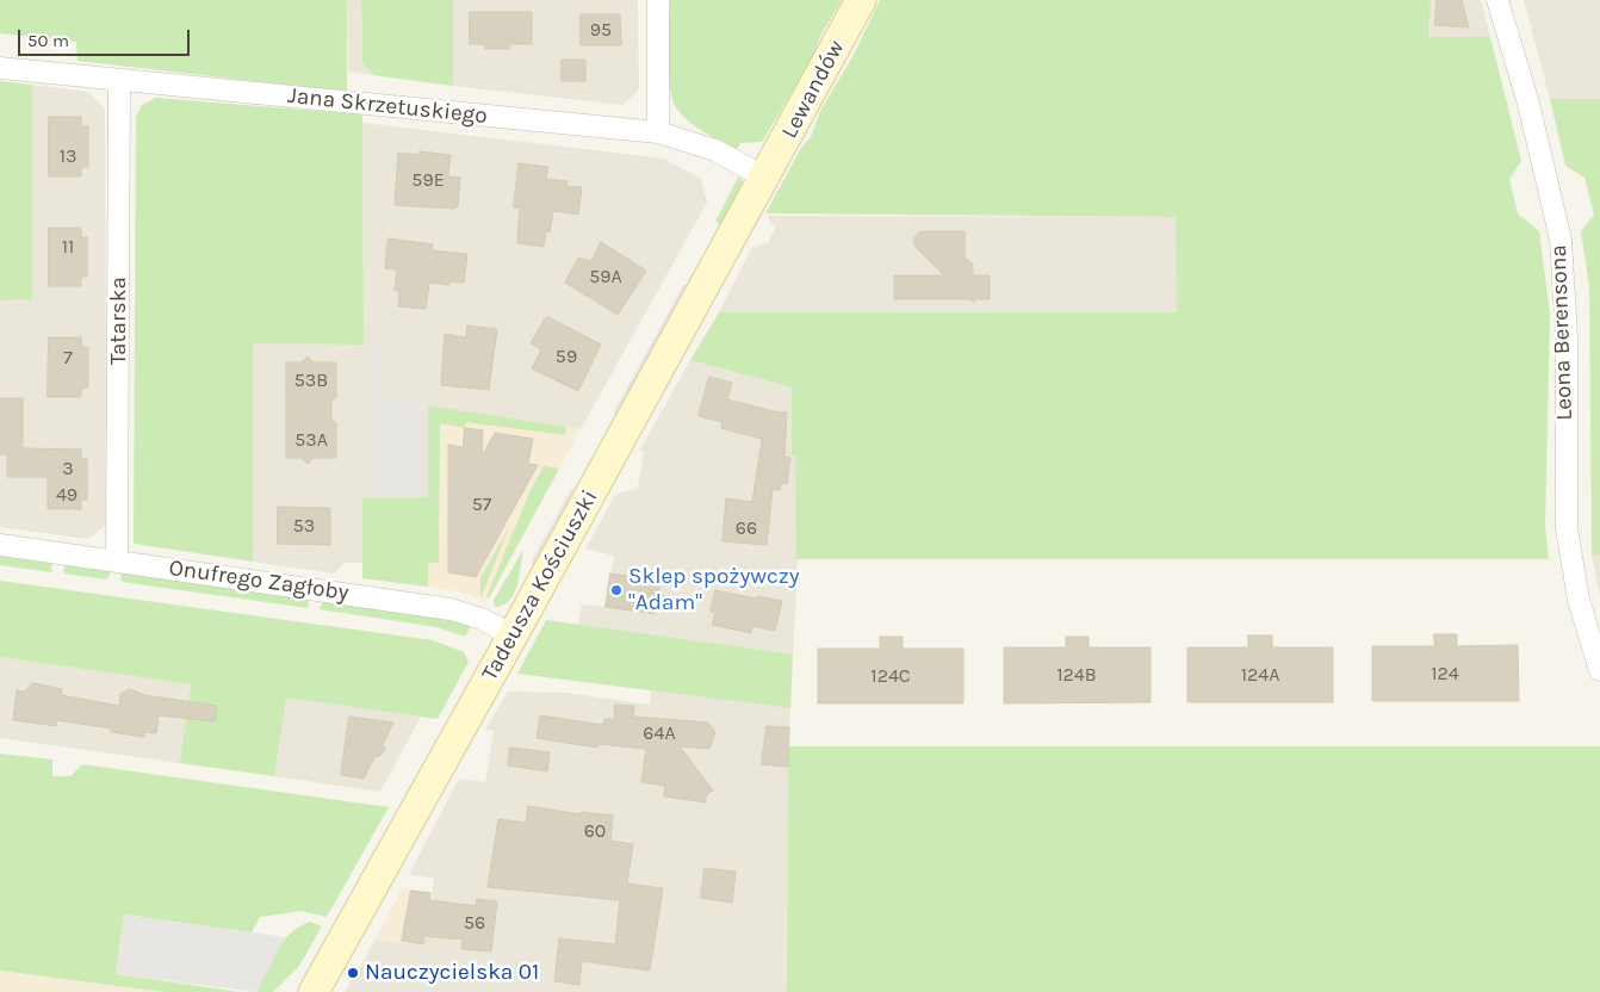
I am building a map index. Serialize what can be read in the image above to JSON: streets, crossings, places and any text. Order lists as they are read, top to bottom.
{
  "streets": {
    "street": [
      "Lewandów",
      "Jana Skrzetuskiego",
      "Tatarska",
      "Leona Berensona",
      "Onufrego Zagłoby",
      "Tadeusza Kościuszki"
    ]
  },
  "crossings": [
    ["Lewandów", "Jana Skrzetuskiego"],
    ["Lewandów", "Tadeusza Kościuszki"],
    ["Jana Skrzetuskiego", "Tatarska"],
    ["Jana Skrzetuskiego", "Tadeusza Kościuszki"],
    ["Tatarska", "Onufrego Zagłoby"],
    ["Onufrego Zagłoby", "Tadeusza Kościuszki"]
  ],
  "places": ["Sklep spożywczy \"Adam\"", "Nauczycielska 01"],
  "house_numbers": [
    "95",
    "13",
    "59E",
    "11",
    "59A",
    "59",
    "7",
    "53B",
    "53A",
    "3",
    "49",
    "57",
    "53",
    "66",
    "124",
    "124B",
    "124A",
    "124C",
    "64A",
    "60",
    "56"
  ],
  "scale_bar": "50 m"
}
